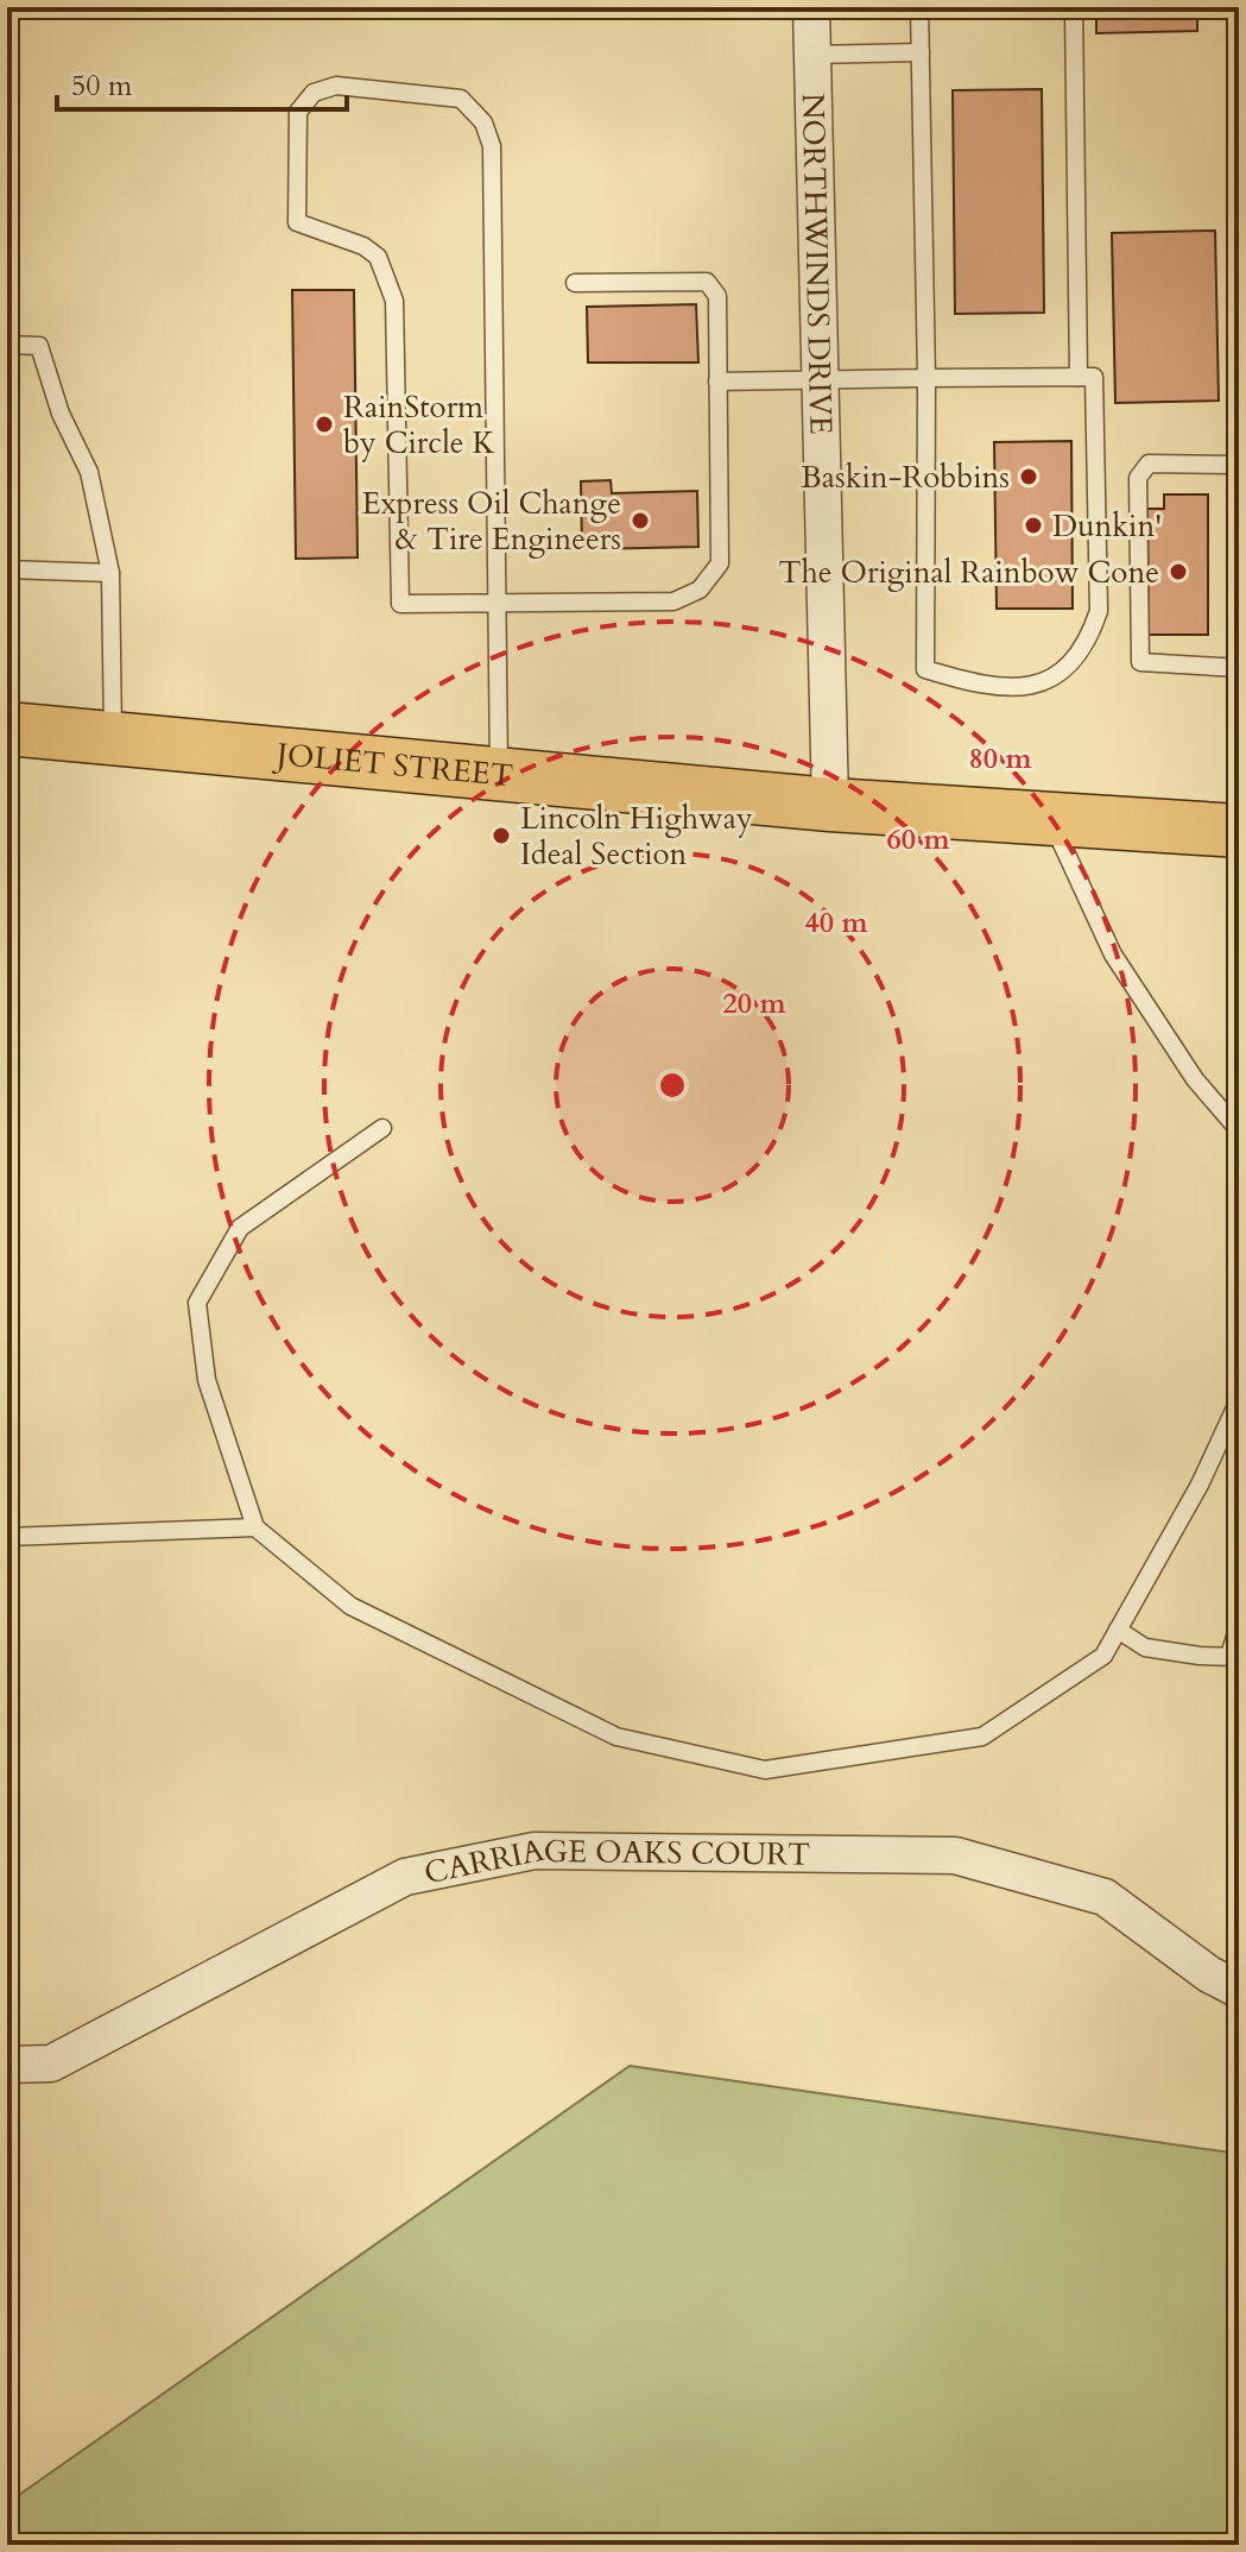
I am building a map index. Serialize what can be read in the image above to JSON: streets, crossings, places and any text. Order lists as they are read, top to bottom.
{
  "streets": {
    "main road": ["JOLIET STREET"],
    "street": ["NORTHWINDS DRIVE", "CARRIAGE OAKS COURT"]
  },
  "crossings": [
    ["NORTHWINDS DRIVE", "JOLIET STREET"]
  ],
  "places": [
    "RainStorm by Circle K",
    "Baskin-Robbins",
    "Express Oil Change & Tire Engineers",
    "Dunkin'",
    "The Original Rainbow Cone",
    "Lincoln Highway Ideal Section"
  ],
  "scale_bar": "50 m",
  "rings": [
    "80 m",
    "60 m",
    "40 m",
    "20 m"
  ]
}
